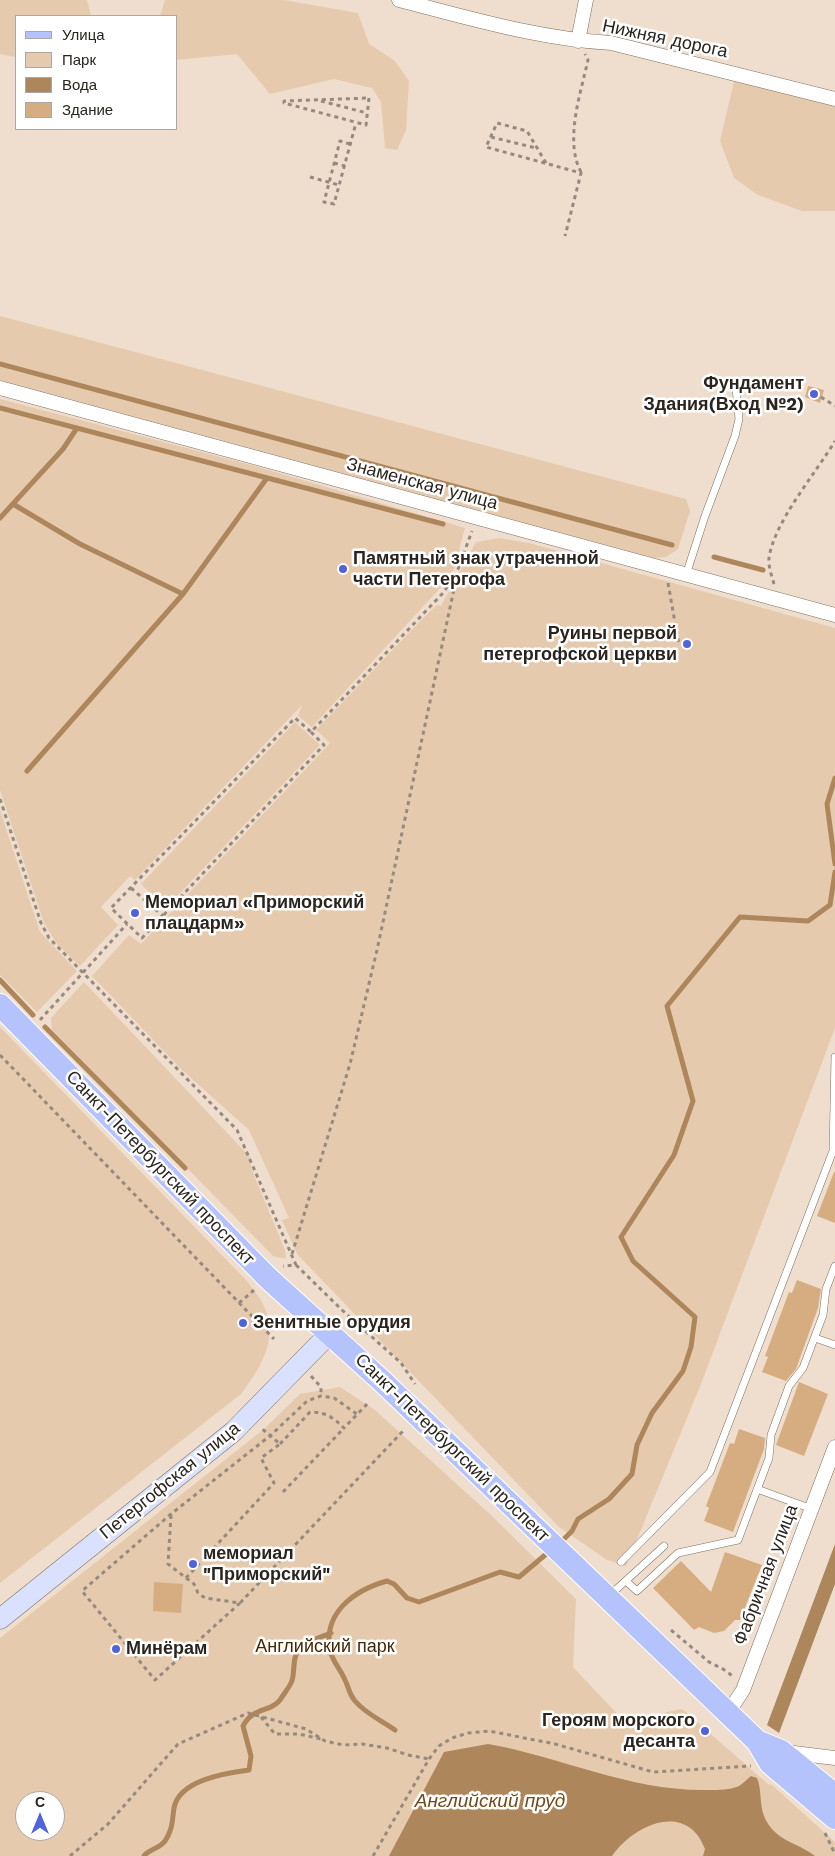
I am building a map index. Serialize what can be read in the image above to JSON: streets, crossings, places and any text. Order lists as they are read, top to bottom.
{
  "streets": {
    "main road": ["Санкт-Петербургский проспект", "Петергофская улица"],
    "street": ["Нижняя дорога", "Знаменская улица", "Фабричная улица"]
  },
  "crossings": [
    ["Санкт-Петербургский проспект", "Петергофская улица"],
    ["Санкт-Петербургский проспект", "Фабричная улица"]
  ],
  "water": ["Английский пруд"],
  "parks": ["Английский парк"],
  "places": [
    "Фундамент Здания(Вход №2)",
    "Памятный знак утраченной части Петергофа",
    "Руины первой петергофской церкви",
    "Мемориал «Приморский плацдарм»",
    "Зенитные орудия",
    "мемориал \"Приморский\"",
    "Минёрам",
    "Героям морского десанта"
  ],
  "legend": [
    "Улица",
    "Парк",
    "Вода",
    "Здание"
  ],
  "north": "top"
}
